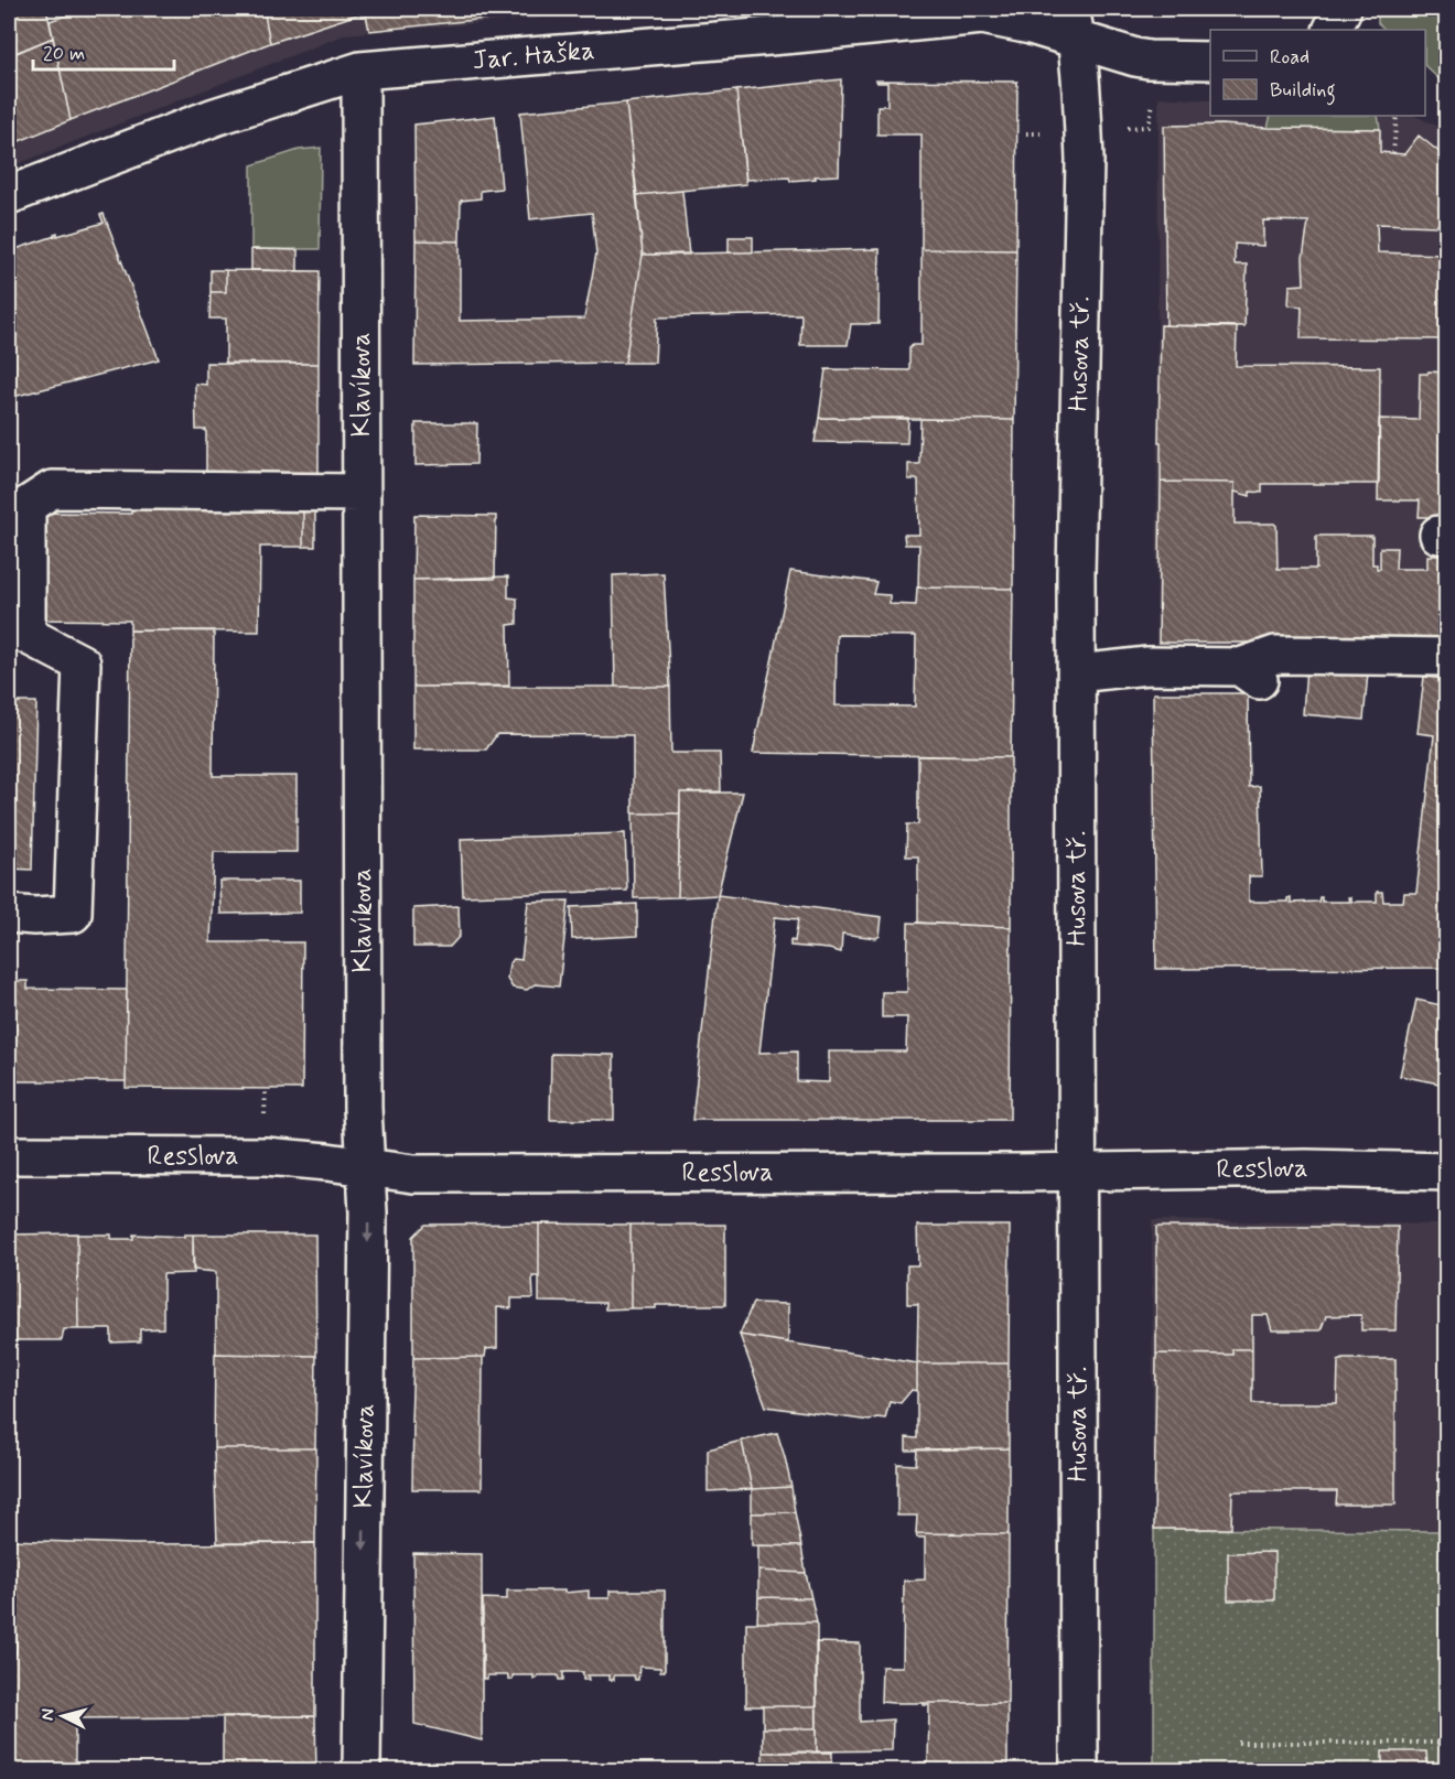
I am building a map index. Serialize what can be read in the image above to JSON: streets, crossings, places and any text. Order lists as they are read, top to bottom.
{
  "streets": {
    "street": [
      "Jar. Haška",
      "Husova tř.",
      "Klavíkova",
      "Resslova"
    ]
  },
  "crossings": [
    ["Jar. Haška", "Husova tř."],
    ["Jar. Haška", "Klavíkova"],
    ["Husova tř.", "Resslova"],
    ["Klavíkova", "Resslova"]
  ],
  "one_way": ["Klavíkova"],
  "legend": ["Road", "Building"],
  "scale_bar": "20 m",
  "north": "left"
}
